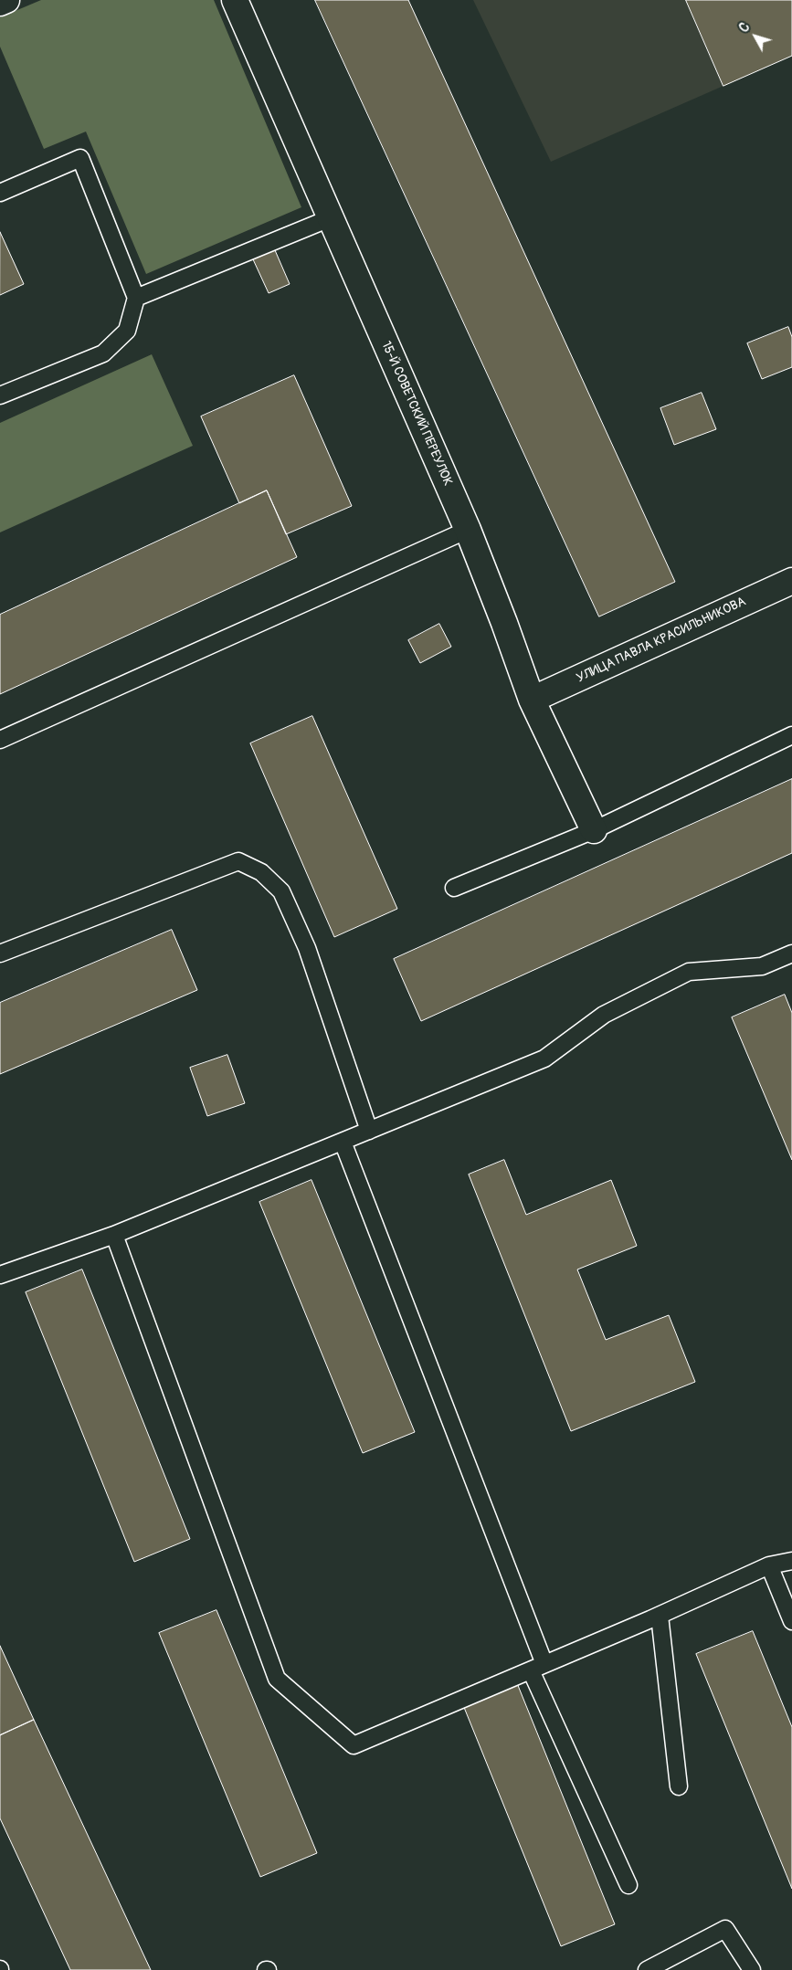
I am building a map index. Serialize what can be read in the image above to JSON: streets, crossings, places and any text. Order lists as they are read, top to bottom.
{
  "streets": {
    "street": ["15-Й СОВЕТСКИЙ ПЕРЕУЛОК", "УЛИЦА ПАВЛА КРАСИЛЬНИКОВА"]
  },
  "crossings": [
    ["15-Й СОВЕТСКИЙ ПЕРЕУЛОК", "УЛИЦА ПАВЛА КРАСИЛЬНИКОВА"]
  ],
  "north": "top left"
}
